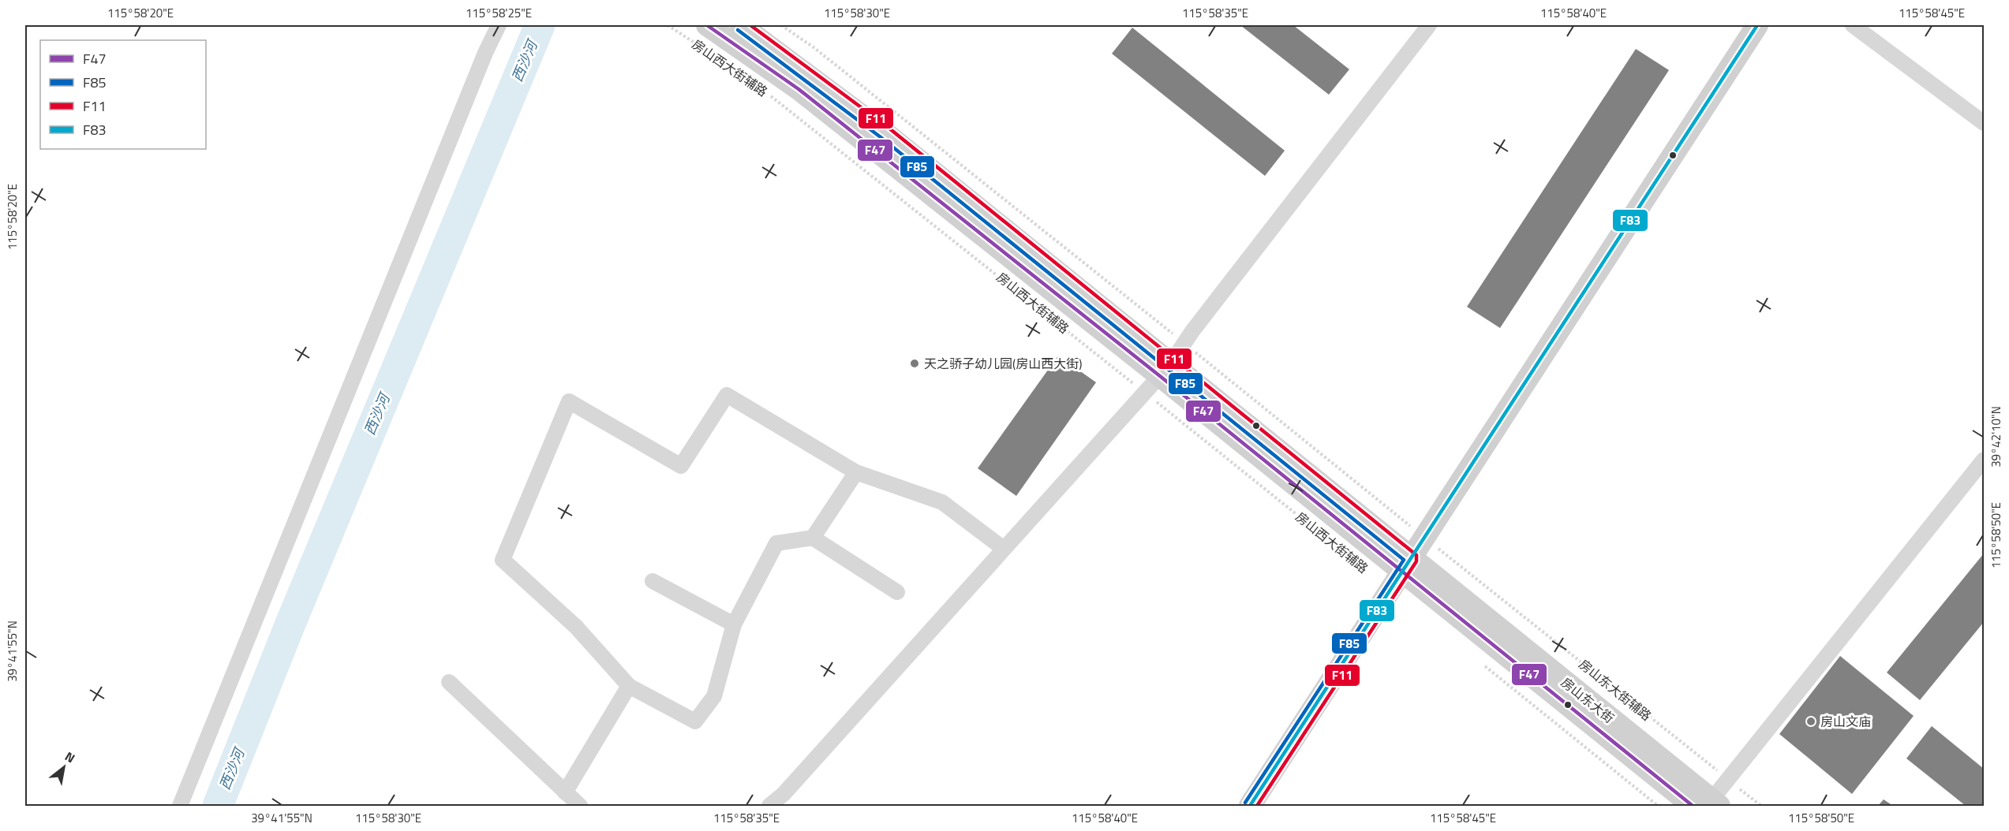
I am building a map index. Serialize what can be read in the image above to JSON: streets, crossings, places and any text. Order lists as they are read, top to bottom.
{
  "streets": {
    "main road": ["房山东大街"],
    "path": ["房山西大街辅路", "房山东大街辅路"]
  },
  "water": ["西沙河"],
  "places": ["天之骄子幼儿园(房山西大街)", "房山文庙"],
  "lines": [
    "transit line F47",
    "transit line F11",
    "transit line F83",
    "transit line F85"
  ],
  "legend": [
    "F47",
    "F85",
    "F11",
    "F83"
  ],
  "north": "top right",
  "coordinates": [
    "115°58'20\"E",
    "115°58'25\"E",
    "115°58'30\"E",
    "115°58'35\"E",
    "115°58'40\"E",
    "115°58'45\"E",
    "39°42'10\"N",
    "115°58'50\"E",
    "39°41'55\"N"
  ]
}
